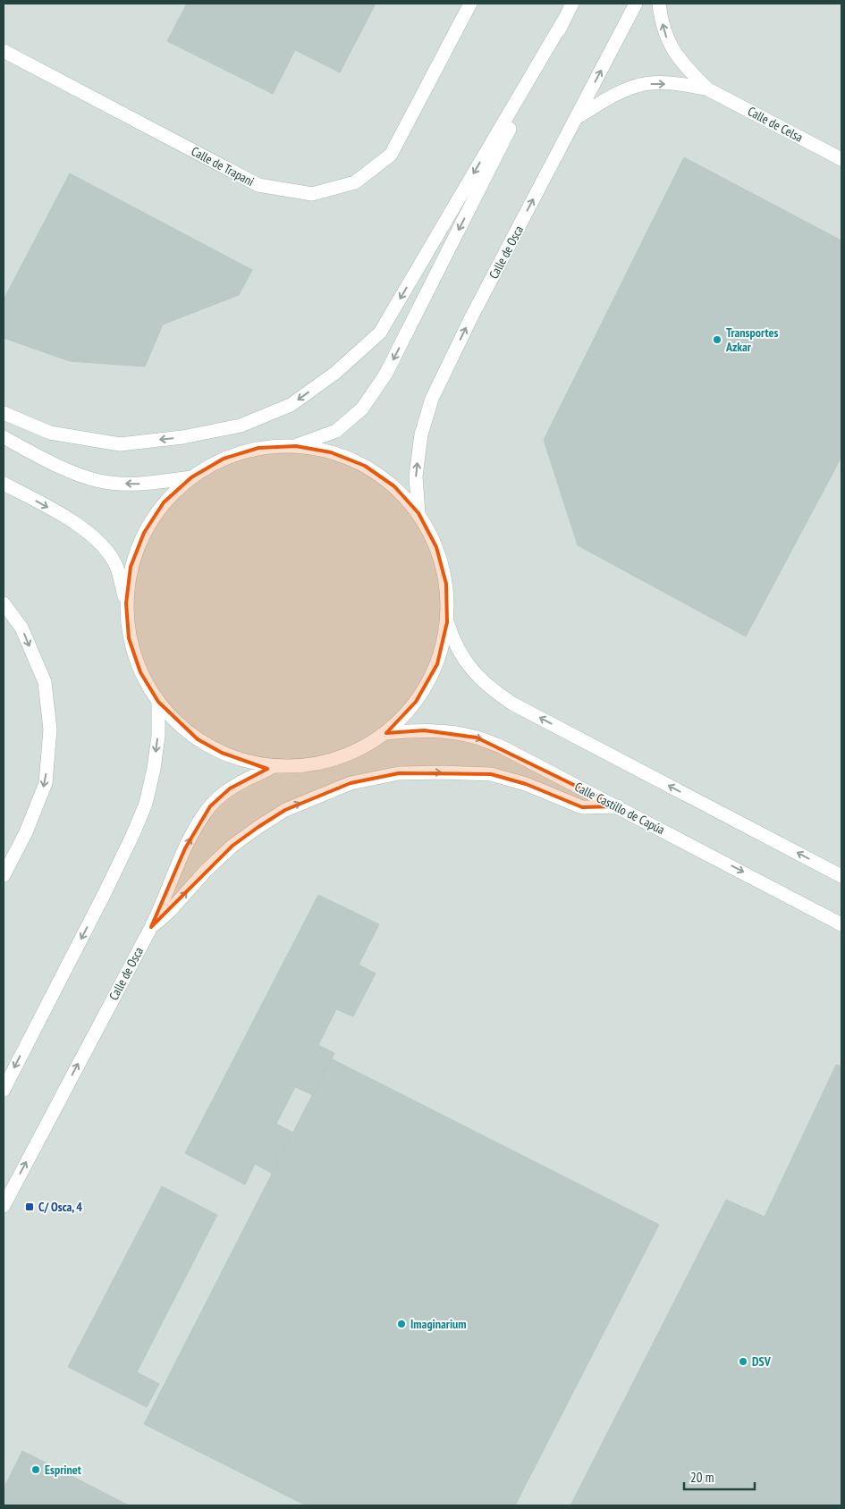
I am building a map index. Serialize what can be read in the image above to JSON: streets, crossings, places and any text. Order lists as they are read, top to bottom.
{
  "streets": {
    "street": [
      "Calle de Celsa",
      "Calle de Trapani",
      "Calle de Osca",
      "Calle Castillo de Capúa"
    ]
  },
  "crossings": [
    ["Calle de Celsa", "Calle de Osca"]
  ],
  "places": {
    "other": [
      "Transportes Azkar",
      "Imaginarium",
      "DSV",
      "Esprinet"
    ],
    "transit": ["C/ Osca, 4"]
  },
  "scale_bar": "20 m"
}
